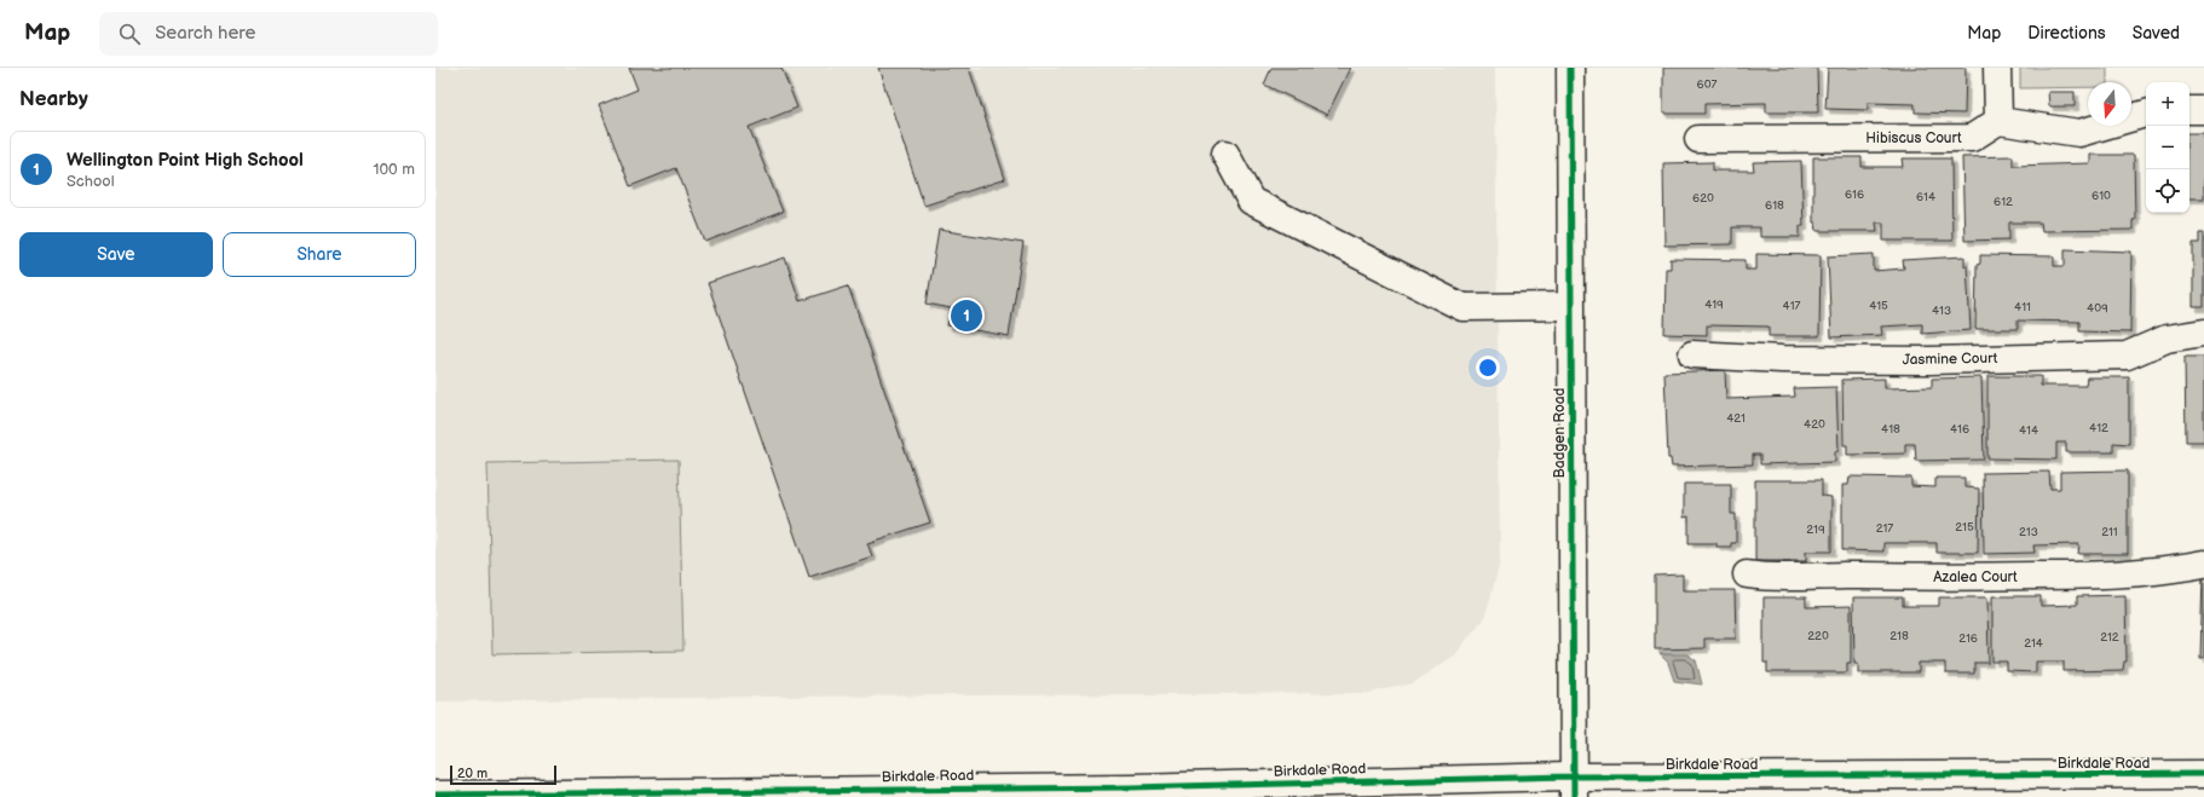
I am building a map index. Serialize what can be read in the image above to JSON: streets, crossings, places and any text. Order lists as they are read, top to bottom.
{
  "streets": {
    "street": [
      "Hibiscus Court",
      "Jasmine Court",
      "Badgen Road",
      "Azalea Court",
      "Birkdale Road"
    ]
  },
  "crossings": [
    ["Badgen Road", "Birkdale Road"]
  ],
  "house_numbers": [
    "607",
    "616",
    "610",
    "614",
    "620",
    "612",
    "618",
    "419",
    "417",
    "415",
    "411",
    "409",
    "413",
    "421",
    "420",
    "412",
    "418",
    "416",
    "414",
    "215",
    "217",
    "219",
    "213",
    "211",
    "220",
    "218",
    "212",
    "216",
    "214"
  ],
  "scale_bar": "20 m",
  "north": "bottom",
  "page": {
    "header": "Map",
    "search": "Search here",
    "nav": ["Map", "Directions", "Saved"],
    "heading": "Nearby",
    "map_buttons": ["+", "−"],
    "list": [
      {
        "mark": "1",
        "name": "Wellington Point High School",
        "note": "School",
        "value": "100 m"
      }
    ],
    "buttons": ["Save", "Share"],
    "pins": "1",
    "scale": "20 m"
  }
}
